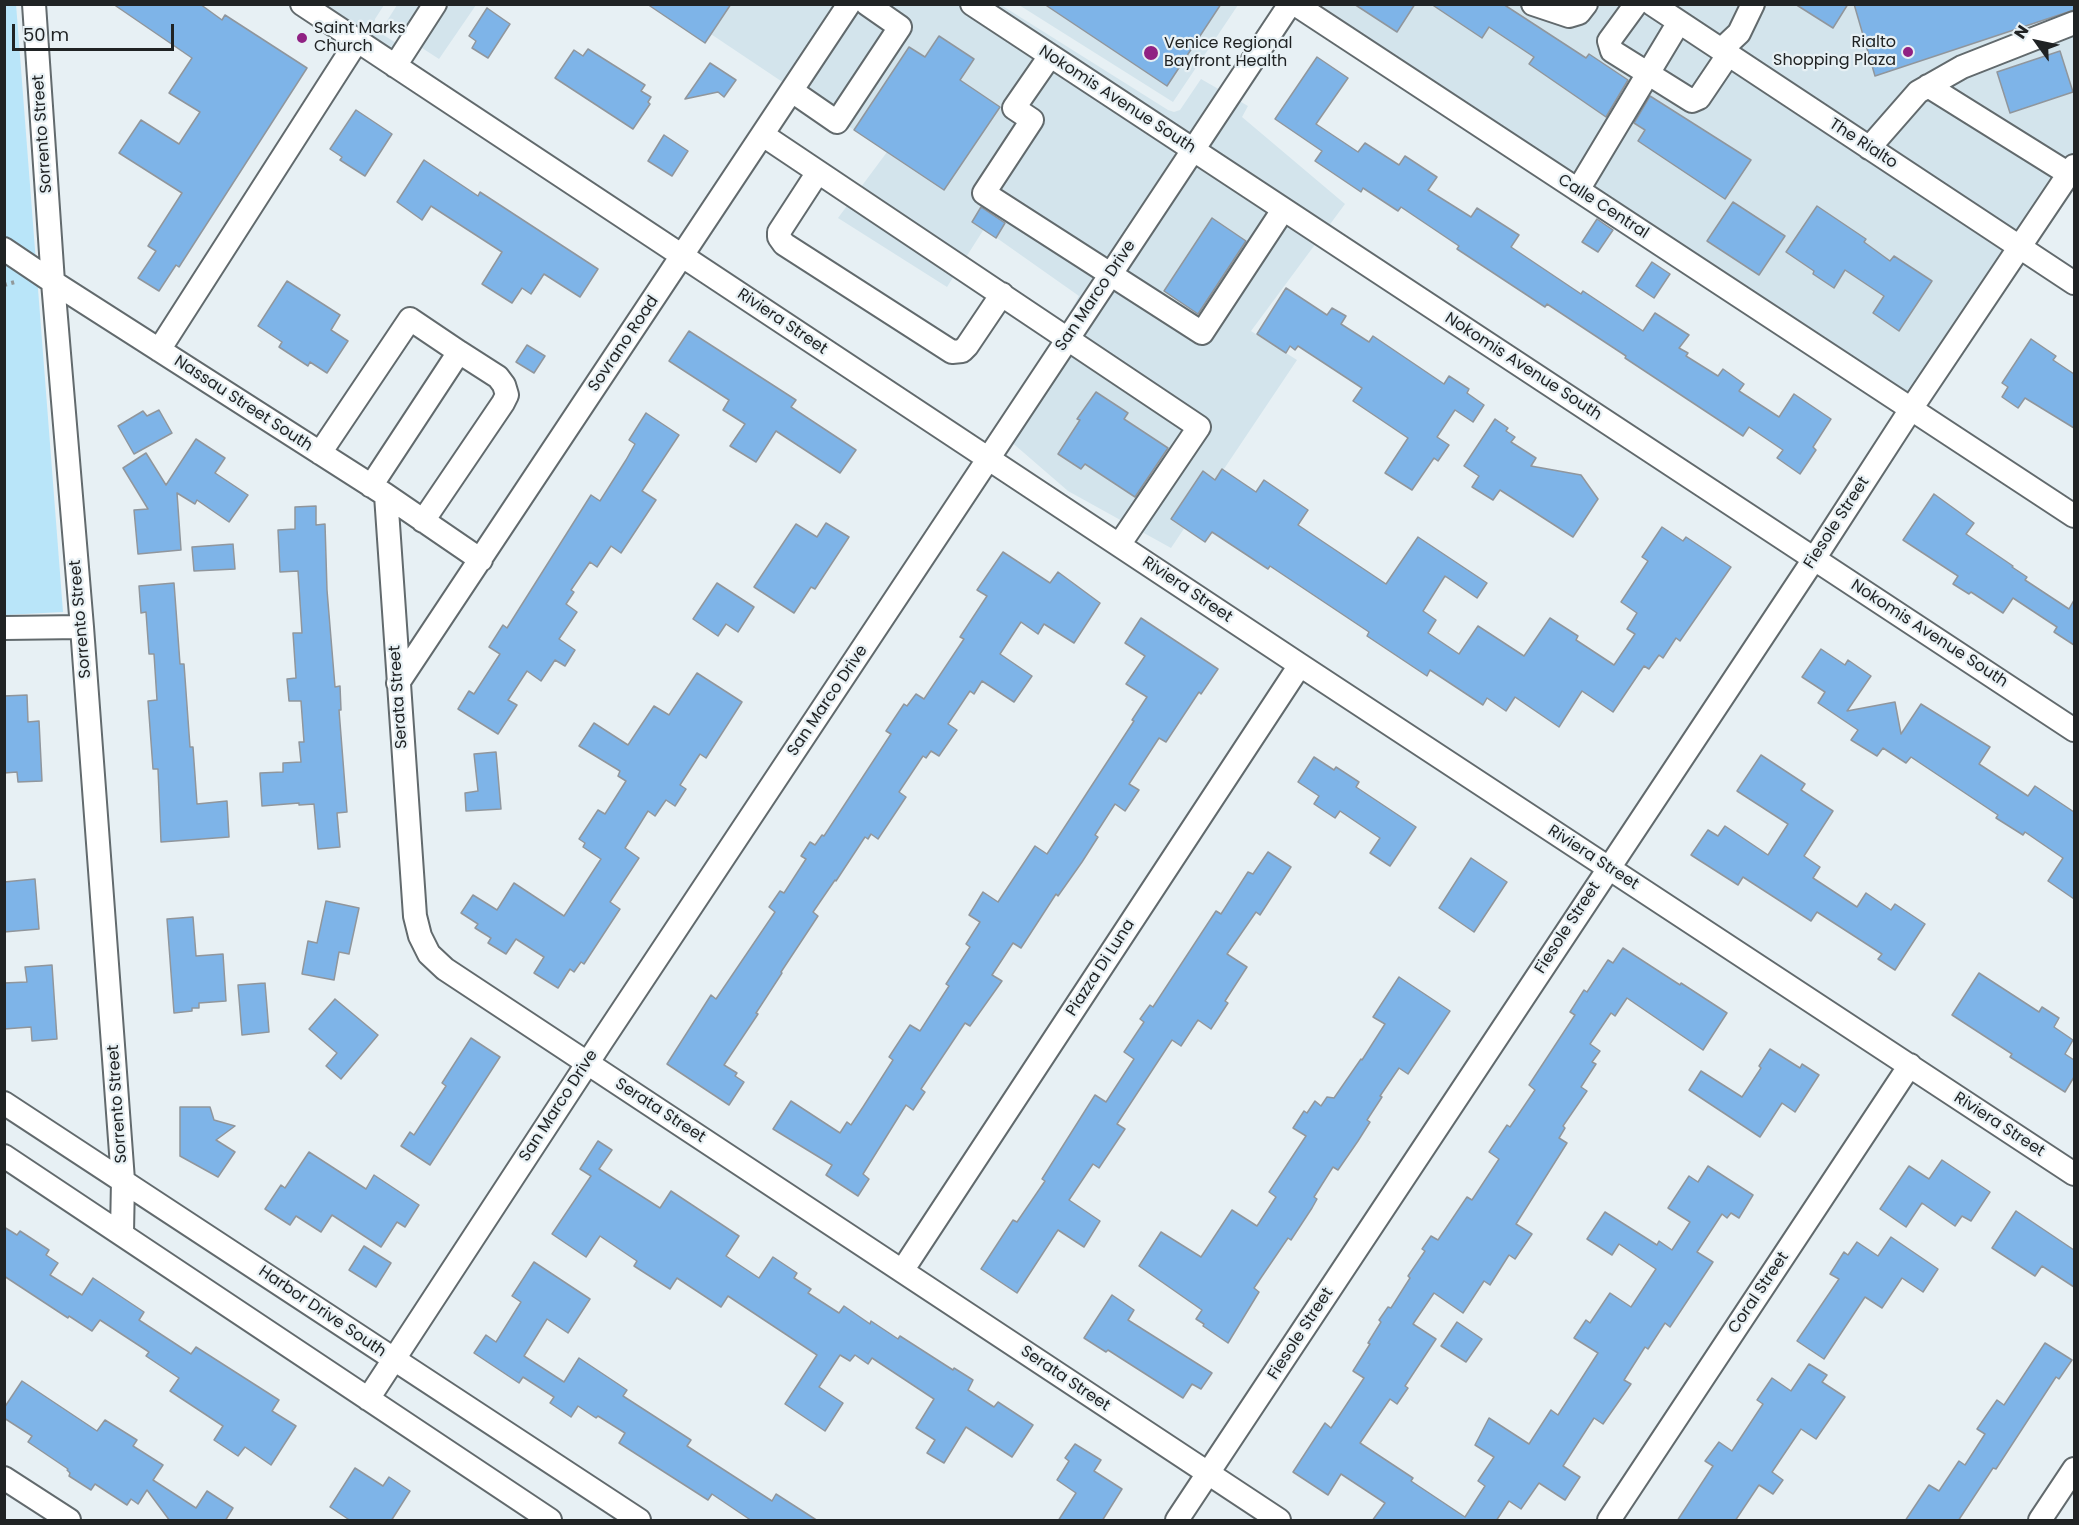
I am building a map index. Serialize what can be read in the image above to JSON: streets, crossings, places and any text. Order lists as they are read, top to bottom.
{
  "streets": {
    "street": [
      "Nokomis Avenue South",
      "Sorrento Street",
      "The Rialto",
      "Calle Central",
      "San Marco Drive",
      "Riviera Street",
      "Sovrano Road",
      "Nassau Street South",
      "Fiesole Street",
      "Serata Street",
      "Piazza Di Luna",
      "Coral Street",
      "Harbor Drive South"
    ]
  },
  "crossings": [
    ["Nokomis Avenue South", "San Marco Drive"],
    ["Nokomis Avenue South", "Fiesole Street"],
    ["Sorrento Street", "Nassau Street South"],
    ["Sorrento Street", "Harbor Drive South"],
    ["The Rialto", "Fiesole Street"],
    ["Calle Central", "San Marco Drive"],
    ["Calle Central", "Fiesole Street"],
    ["San Marco Drive", "Riviera Street"],
    ["San Marco Drive", "Serata Street"],
    ["San Marco Drive", "Harbor Drive South"],
    ["Riviera Street", "Sovrano Road"],
    ["Riviera Street", "Fiesole Street"],
    ["Riviera Street", "Piazza Di Luna"],
    ["Riviera Street", "Coral Street"],
    ["Sovrano Road", "Nassau Street South"],
    ["Sovrano Road", "Serata Street"],
    ["Nassau Street South", "Serata Street"],
    ["Fiesole Street", "Serata Street"],
    ["Serata Street", "Piazza Di Luna"]
  ],
  "places": ["Saint Marks Church", "Rialto Shopping Plaza", "Venice Regional Bayfront Health"],
  "scale_bar": "50 m",
  "north": "top left"
}
